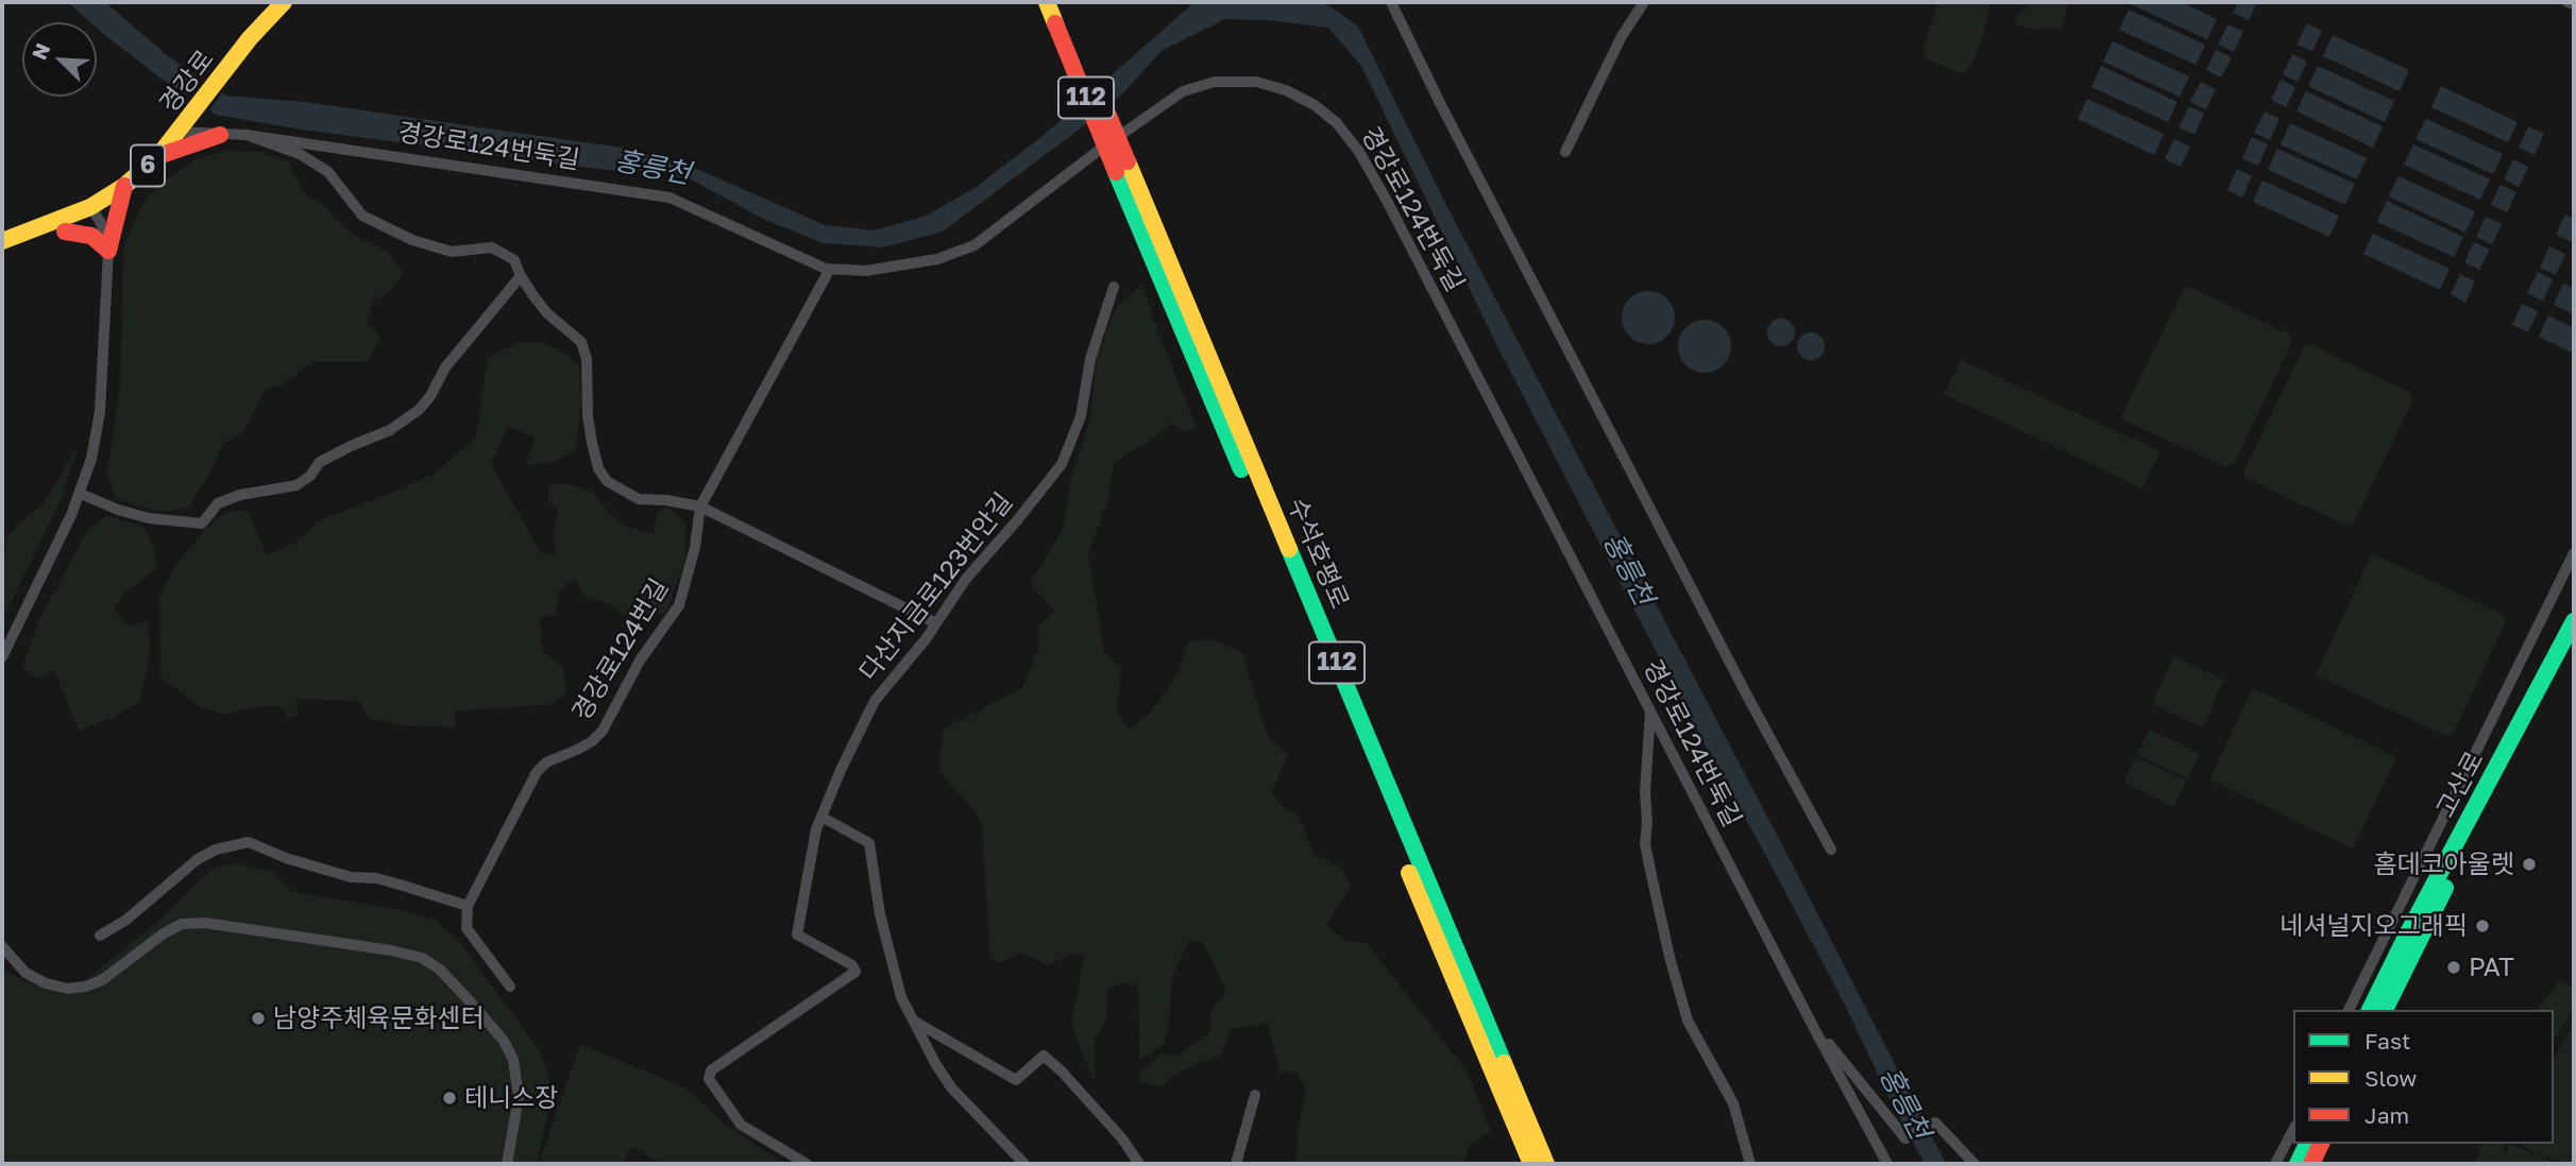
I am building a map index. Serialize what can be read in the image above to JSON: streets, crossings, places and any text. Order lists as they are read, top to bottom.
{
  "streets": {
    "main road": [
      "경강로",
      "112",
      "6",
      "수석호평로",
      "고산로"
    ],
    "street": ["경강로124번둑길", "다산지금로123번안길", "경강로124번길"]
  },
  "water": ["홍릉천"],
  "places": [
    "홈데코아울렛",
    "네셔널지오그래픽",
    "PAT",
    "남양주체육문화센터",
    "테니스장"
  ],
  "legend": ["Fast", "Slow", "Jam"],
  "north": "top left"
}
